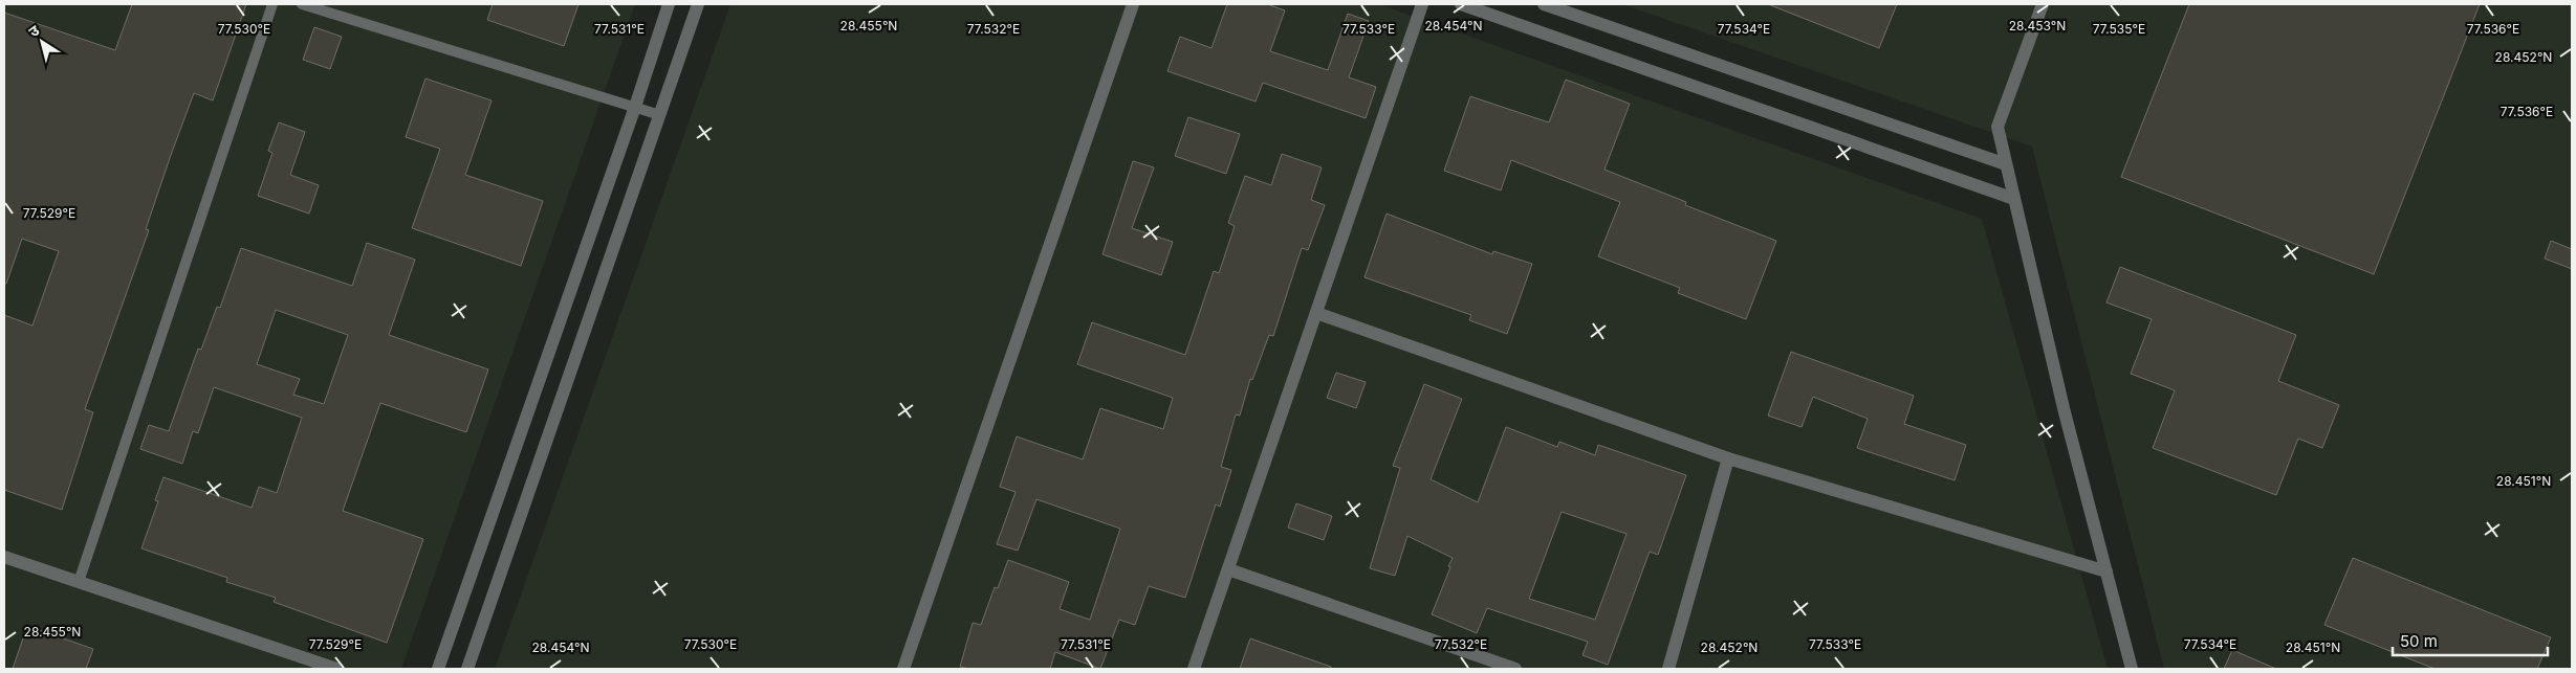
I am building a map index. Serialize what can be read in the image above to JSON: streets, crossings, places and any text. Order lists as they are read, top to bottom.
{
  "scale_bar": "50 m",
  "north": "top left",
  "coordinates": [
    "28.455°N",
    "28.454°N",
    "28.453°N",
    "77.530°E",
    "77.531°E",
    "77.532°E",
    "77.533°E",
    "77.534°E",
    "77.535°E",
    "77.536°E",
    "28.452°N",
    "77.529°E",
    "28.451°N"
  ]
}
